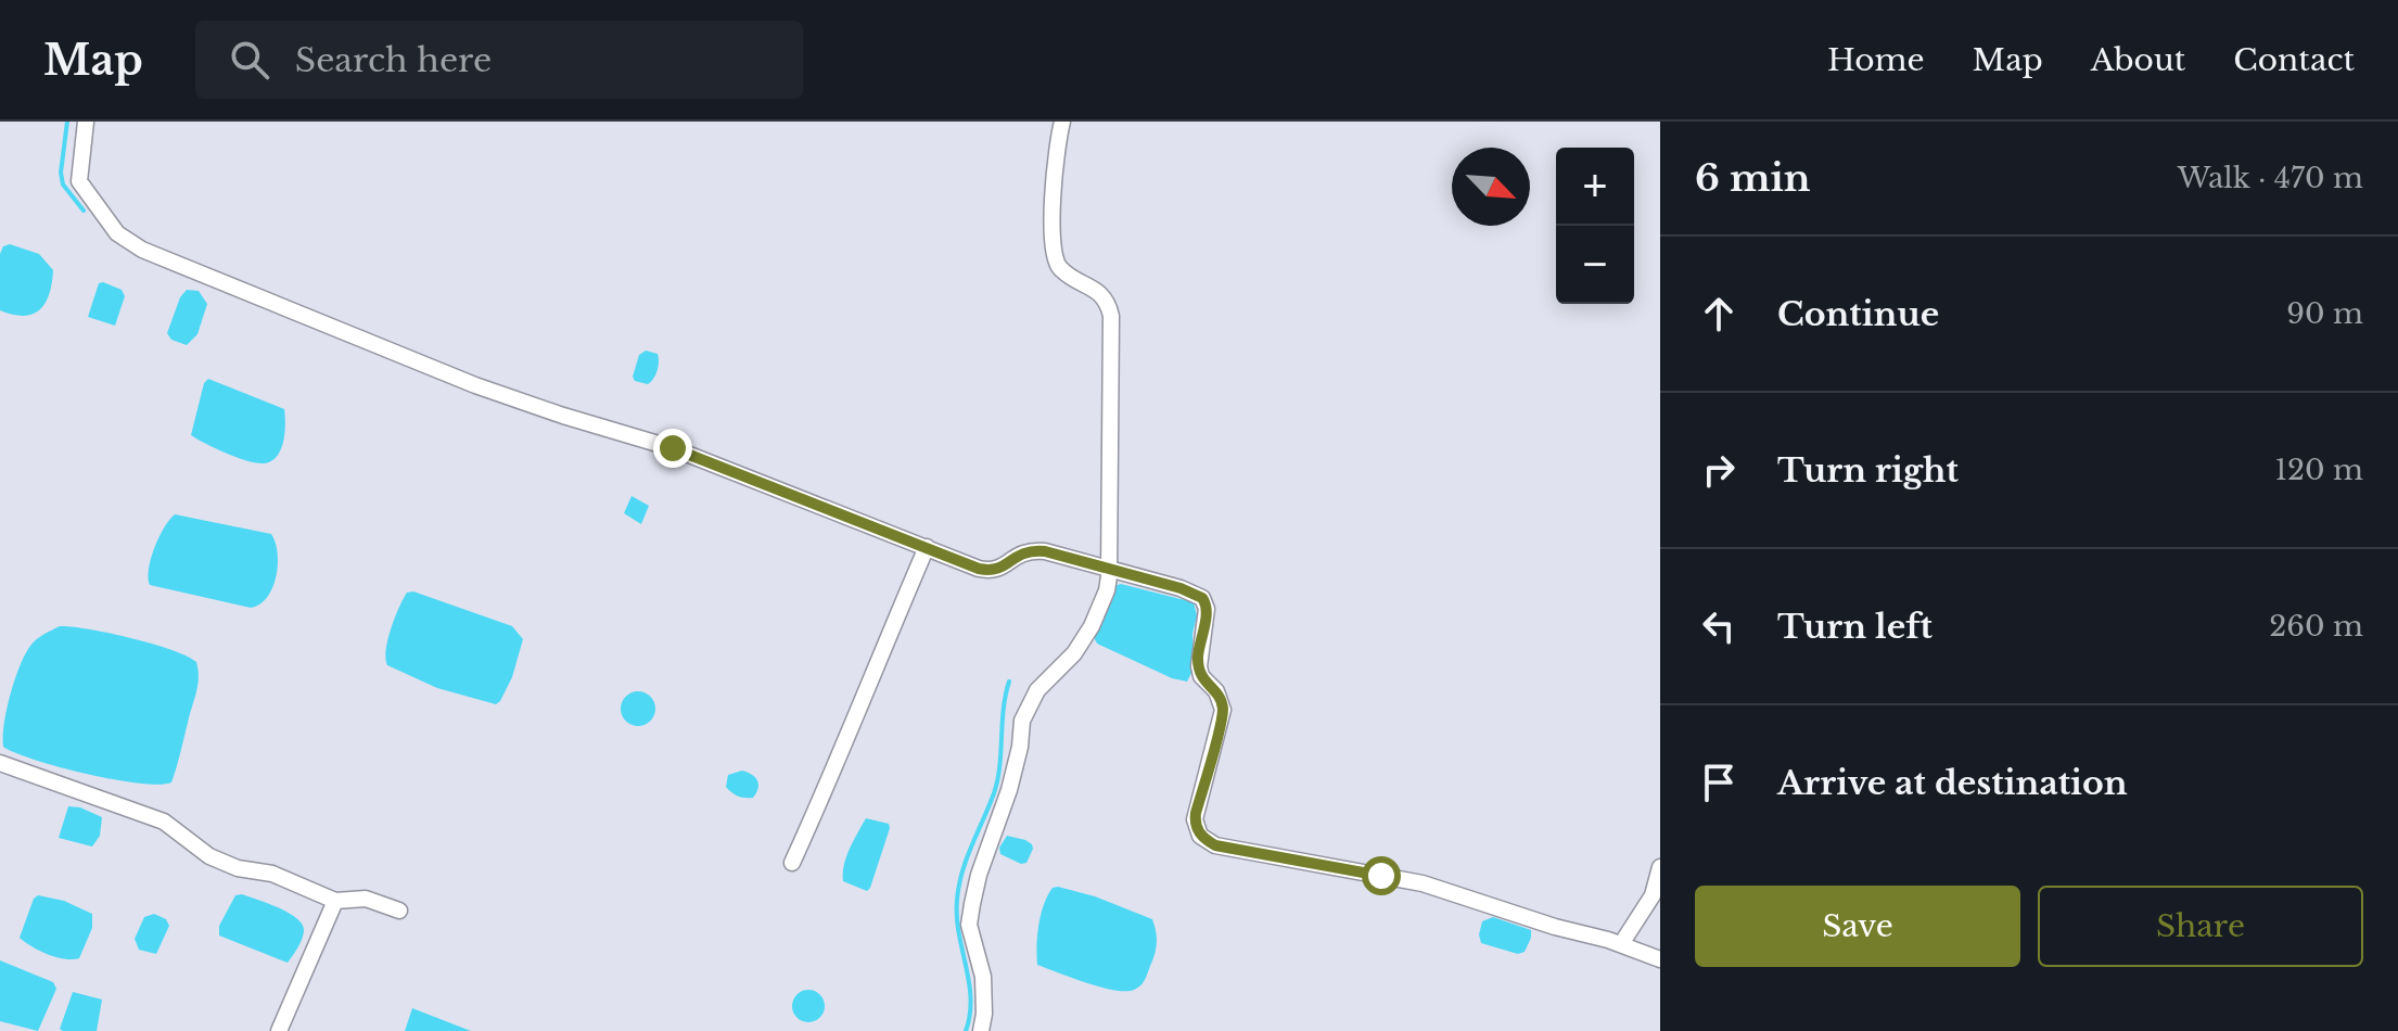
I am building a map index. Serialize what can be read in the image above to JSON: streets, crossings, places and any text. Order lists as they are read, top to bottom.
{
  "north": "bottom right",
  "page": {
    "header": "Map",
    "search": "Search here",
    "nav": [
      "Home",
      "Map",
      "About",
      "Contact"
    ],
    "heading": ["6 min", "Walk · 470 m"],
    "map_buttons": ["+", "−"],
    "list": [
      ["Continue", "90 m"],
      ["Turn right", "120 m"],
      ["Turn left", "260 m"],
      "Arrive at destination"
    ],
    "buttons": ["Save", "Share"]
  }
}
